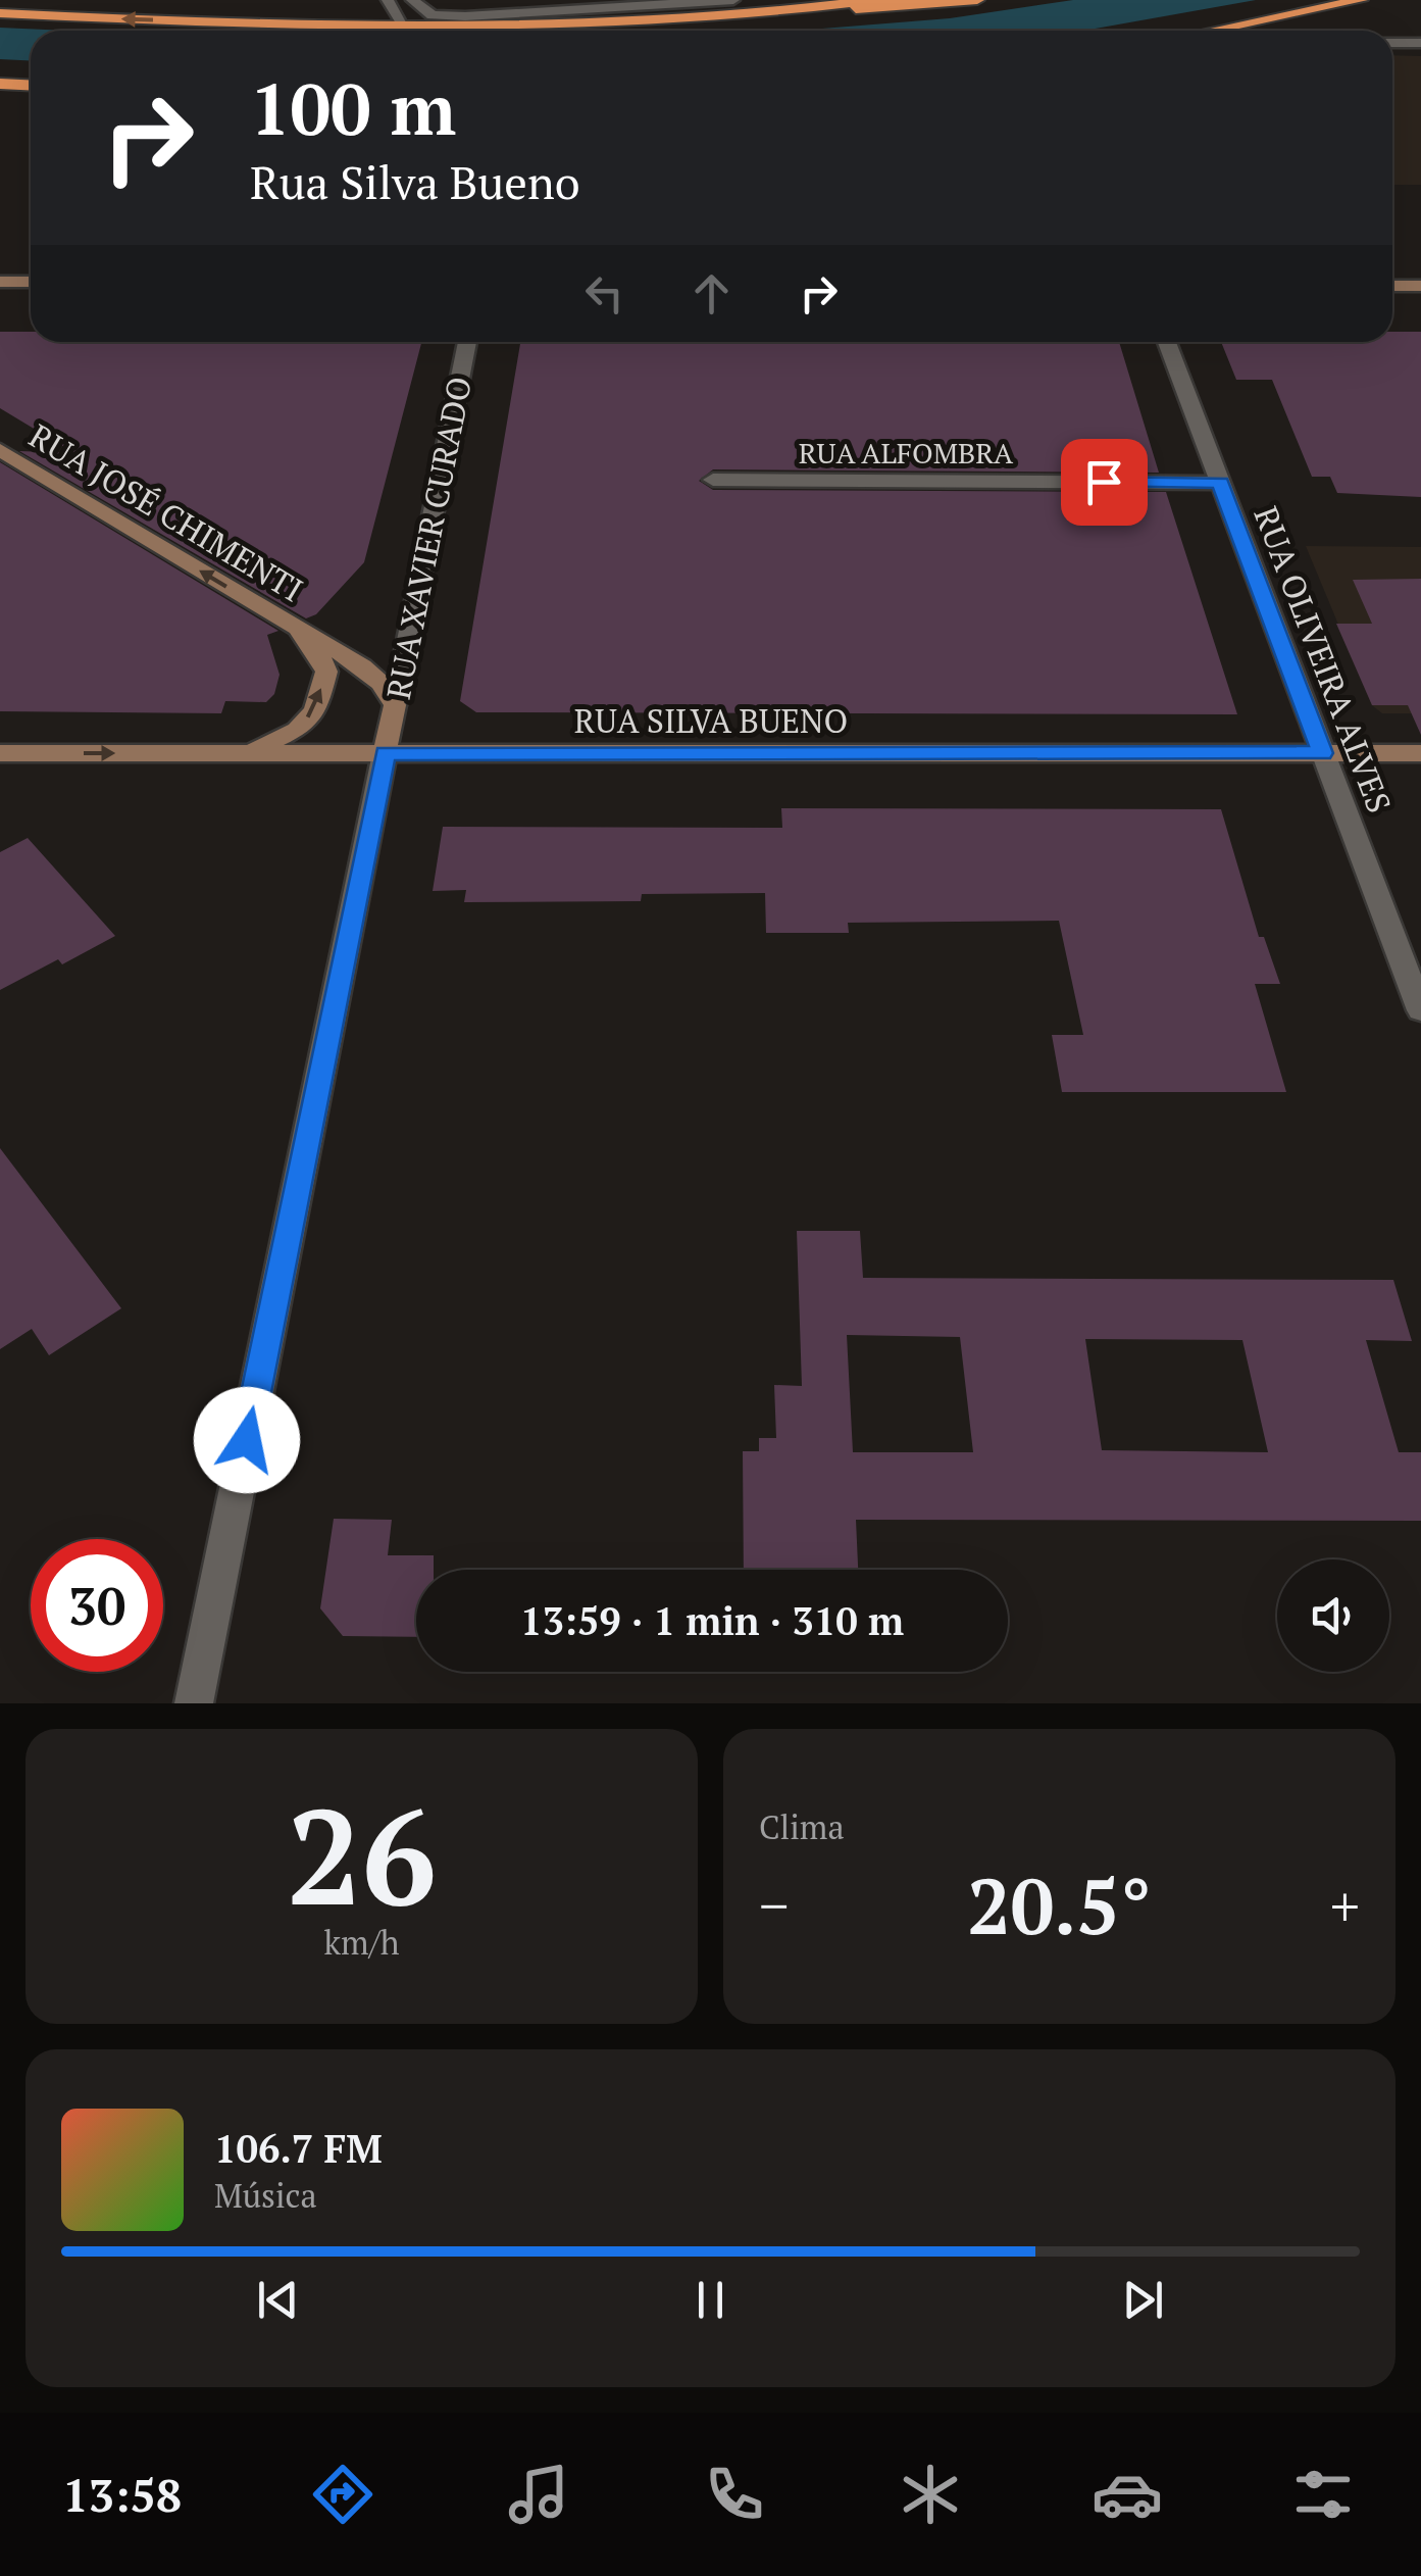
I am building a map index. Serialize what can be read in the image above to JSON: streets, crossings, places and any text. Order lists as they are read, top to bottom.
{
  "streets": {
    "main road": ["RUA JOSÉ CHIMENTI", "RUA XAVIER CURADO", "RUA SILVA BUENO"],
    "street": ["RUA ALFOMBRA", "RUA OLIVEIRA ALVES"]
  },
  "crossings": [
    ["RUA ALFOMBRA", "RUA OLIVEIRA ALVES"],
    ["RUA JOSÉ CHIMENTI", "RUA XAVIER CURADO"],
    ["RUA JOSÉ CHIMENTI", "RUA SILVA BUENO"],
    ["RUA XAVIER CURADO", "RUA SILVA BUENO"],
    ["RUA OLIVEIRA ALVES", "RUA SILVA BUENO"]
  ],
  "page": {
    "turn": ["100 m", "Rua Silva Bueno"],
    "limit": "30",
    "trip": "13:59 · 1 min · 310 m",
    "tile": [
      ["26", "km/h"],
      "Clima"
    ],
    "heat": ["−", "20.5°", "+"],
    "song": ["106.7 FM", "Música"],
    "tabs": "13:58"
  }
}
